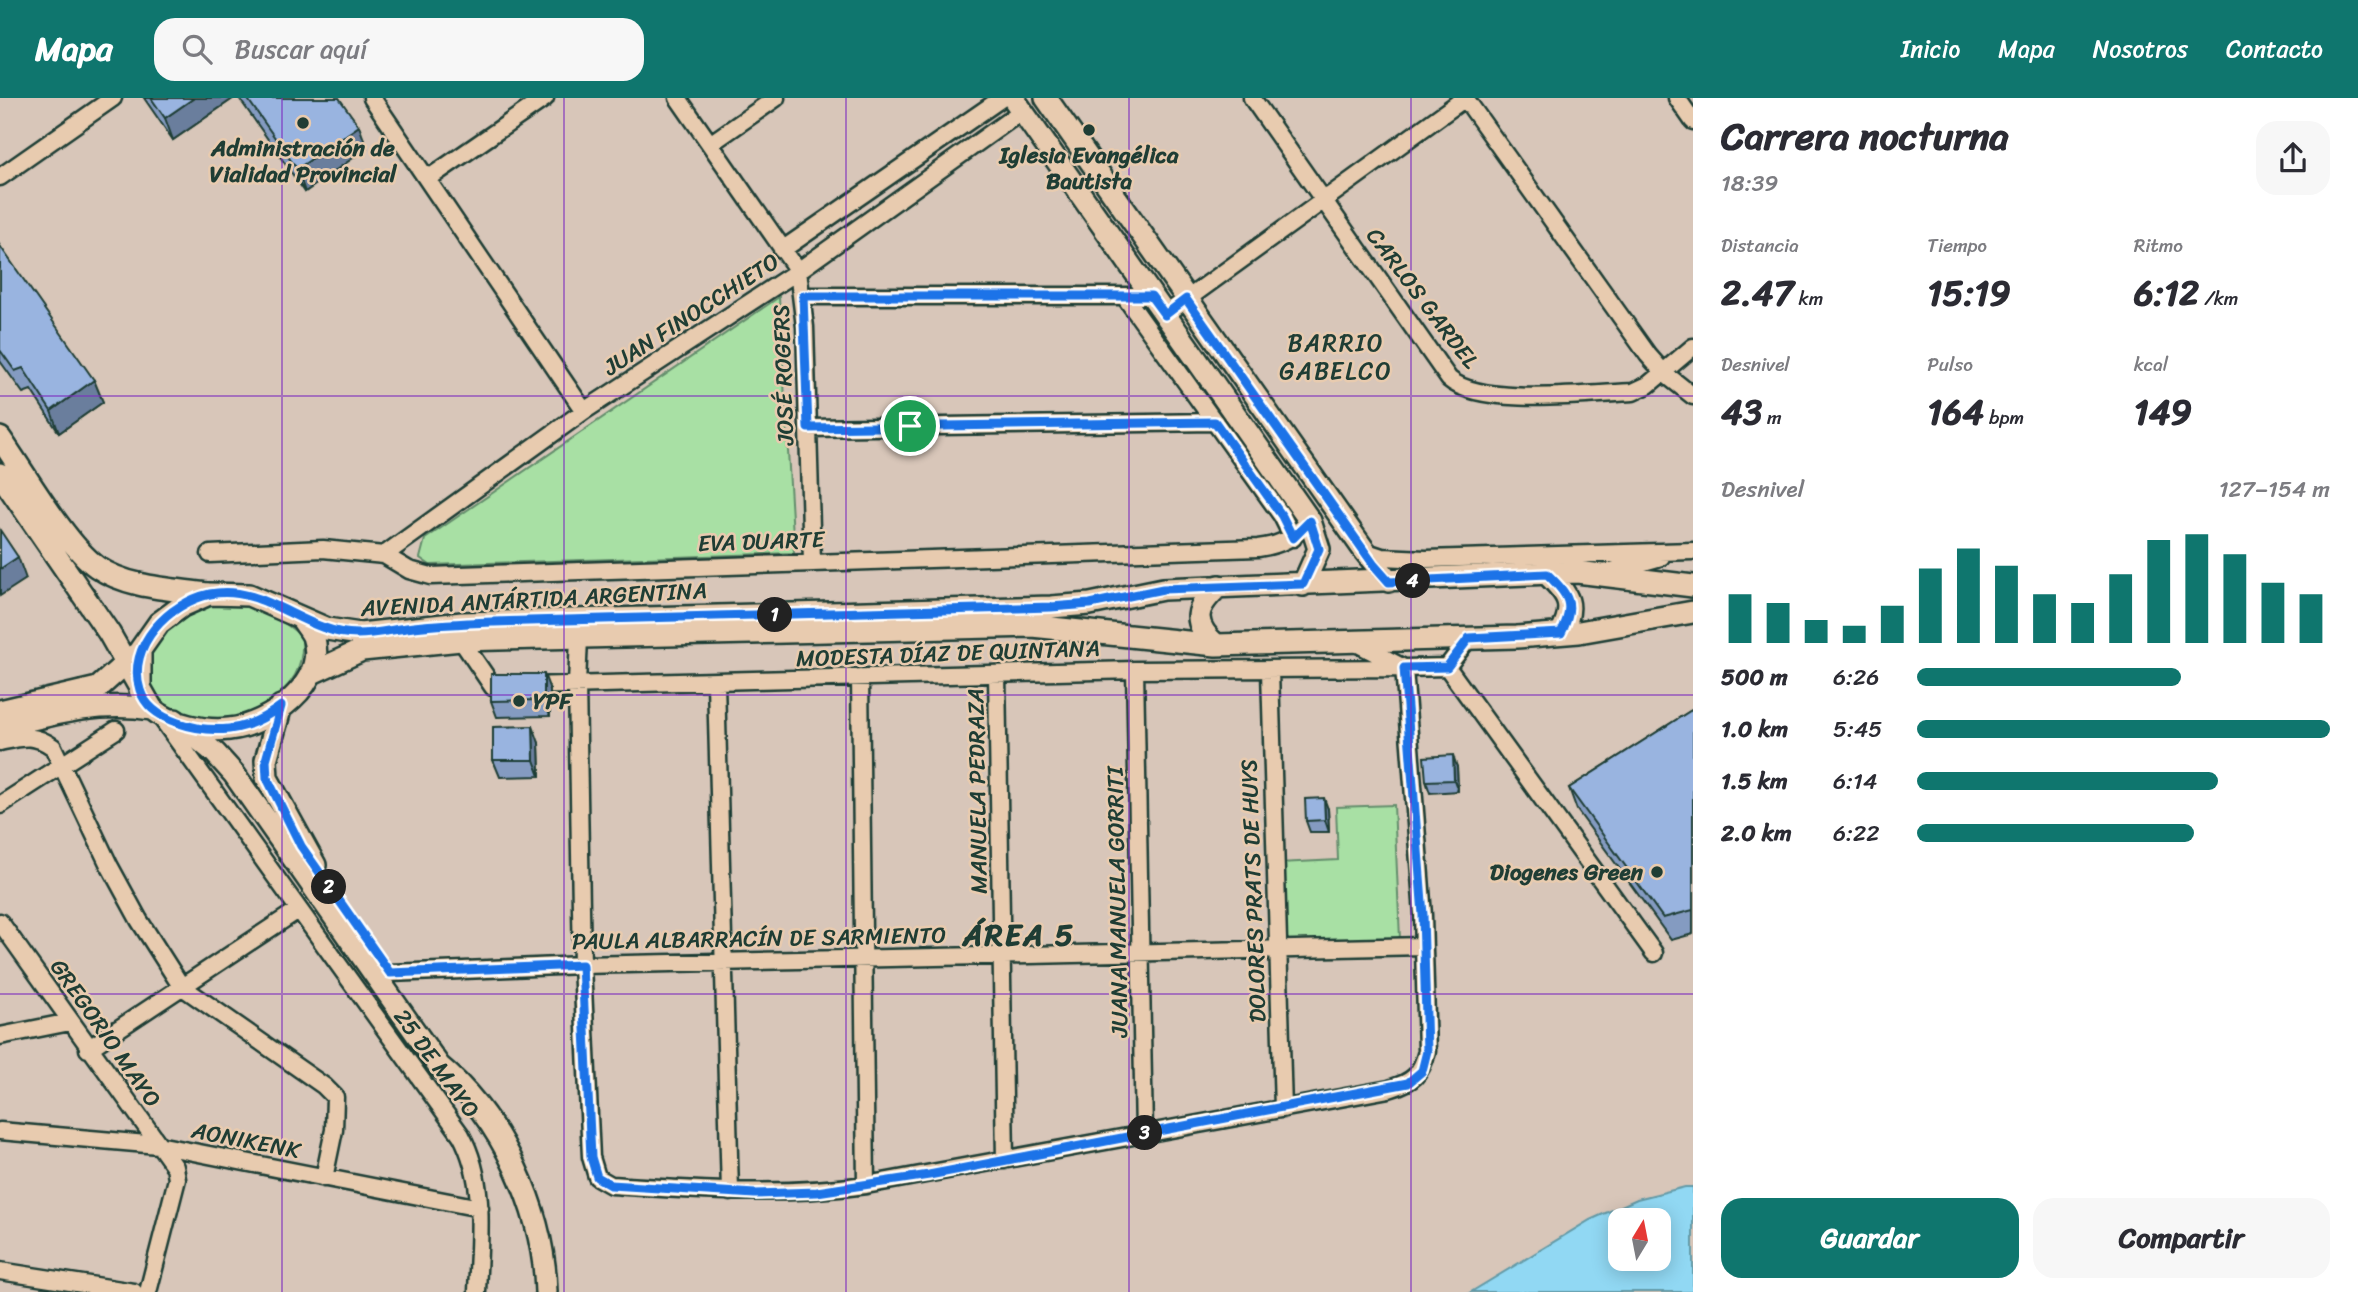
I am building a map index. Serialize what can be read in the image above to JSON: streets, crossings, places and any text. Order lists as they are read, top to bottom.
{
  "streets": {
    "main road": ["AVENIDA ANTÁRTIDA ARGENTINA"],
    "street": [
      "CARLOS GARDEL",
      "JUAN FINOCCHIETO",
      "JOSÉ ROGERS",
      "EVA DUARTE",
      "MODESTA DÍAZ DE QUINTANA",
      "MANUELA PEDRAZA",
      "DOLORES PRATS DE HUYS",
      "JUANA MANUELA GORRITI",
      "PAULA ALBARRACÍN DE SARMIENTO",
      "GREGORIO MAYO",
      "25 DE MAYO",
      "AONIKENK"
    ]
  },
  "crossings": [
    ["JUAN FINOCCHIETO", "JOSÉ ROGERS"],
    ["JUAN FINOCCHIETO", "EVA DUARTE"],
    ["JOSÉ ROGERS", "EVA DUARTE"],
    ["AVENIDA ANTÁRTIDA ARGENTINA", "MODESTA DÍAZ DE QUINTANA"],
    ["AVENIDA ANTÁRTIDA ARGENTINA", "25 DE MAYO"],
    ["MODESTA DÍAZ DE QUINTANA", "MANUELA PEDRAZA"],
    ["MODESTA DÍAZ DE QUINTANA", "DOLORES PRATS DE HUYS"],
    ["MODESTA DÍAZ DE QUINTANA", "JUANA MANUELA GORRITI"],
    ["MANUELA PEDRAZA", "PAULA ALBARRACÍN DE SARMIENTO"],
    ["DOLORES PRATS DE HUYS", "PAULA ALBARRACÍN DE SARMIENTO"],
    ["JUANA MANUELA GORRITI", "PAULA ALBARRACÍN DE SARMIENTO"],
    ["GREGORIO MAYO", "AONIKENK"],
    ["25 DE MAYO", "AONIKENK"]
  ],
  "districts": ["BARRIO GABELCO", "ÁREA 5"],
  "places": [
    "Administración de Vialidad Provincial",
    "Iglesia Evangélica Bautista",
    "YPF",
    "Diogenes Green"
  ],
  "north": "top",
  "page": {
    "header": "Mapa",
    "search": "Buscar aquí",
    "nav": [
      "Inicio",
      "Mapa",
      "Nosotros",
      "Contacto"
    ],
    "heading": ["Carrera nocturna", "18:39"],
    "stats": [
      ["Distancia", "2.47 km"],
      ["Tiempo", "15:19"],
      ["Ritmo", "6:12 /km"],
      ["Desnivel", "43 m"],
      ["Pulso", "164 bpm"],
      ["kcal", "149"]
    ],
    "chart": ["Desnivel", "127–154 m"],
    "pins": [
      "4",
      "1",
      "2",
      "3"
    ],
    "list": [
      {
        "name": "500 m",
        "note": "6:26"
      },
      {
        "name": "1.0 km",
        "note": "5:45"
      },
      {
        "name": "1.5 km",
        "note": "6:14"
      },
      {
        "name": "2.0 km",
        "note": "6:22"
      }
    ],
    "buttons": ["Guardar", "Compartir"]
  }
}
